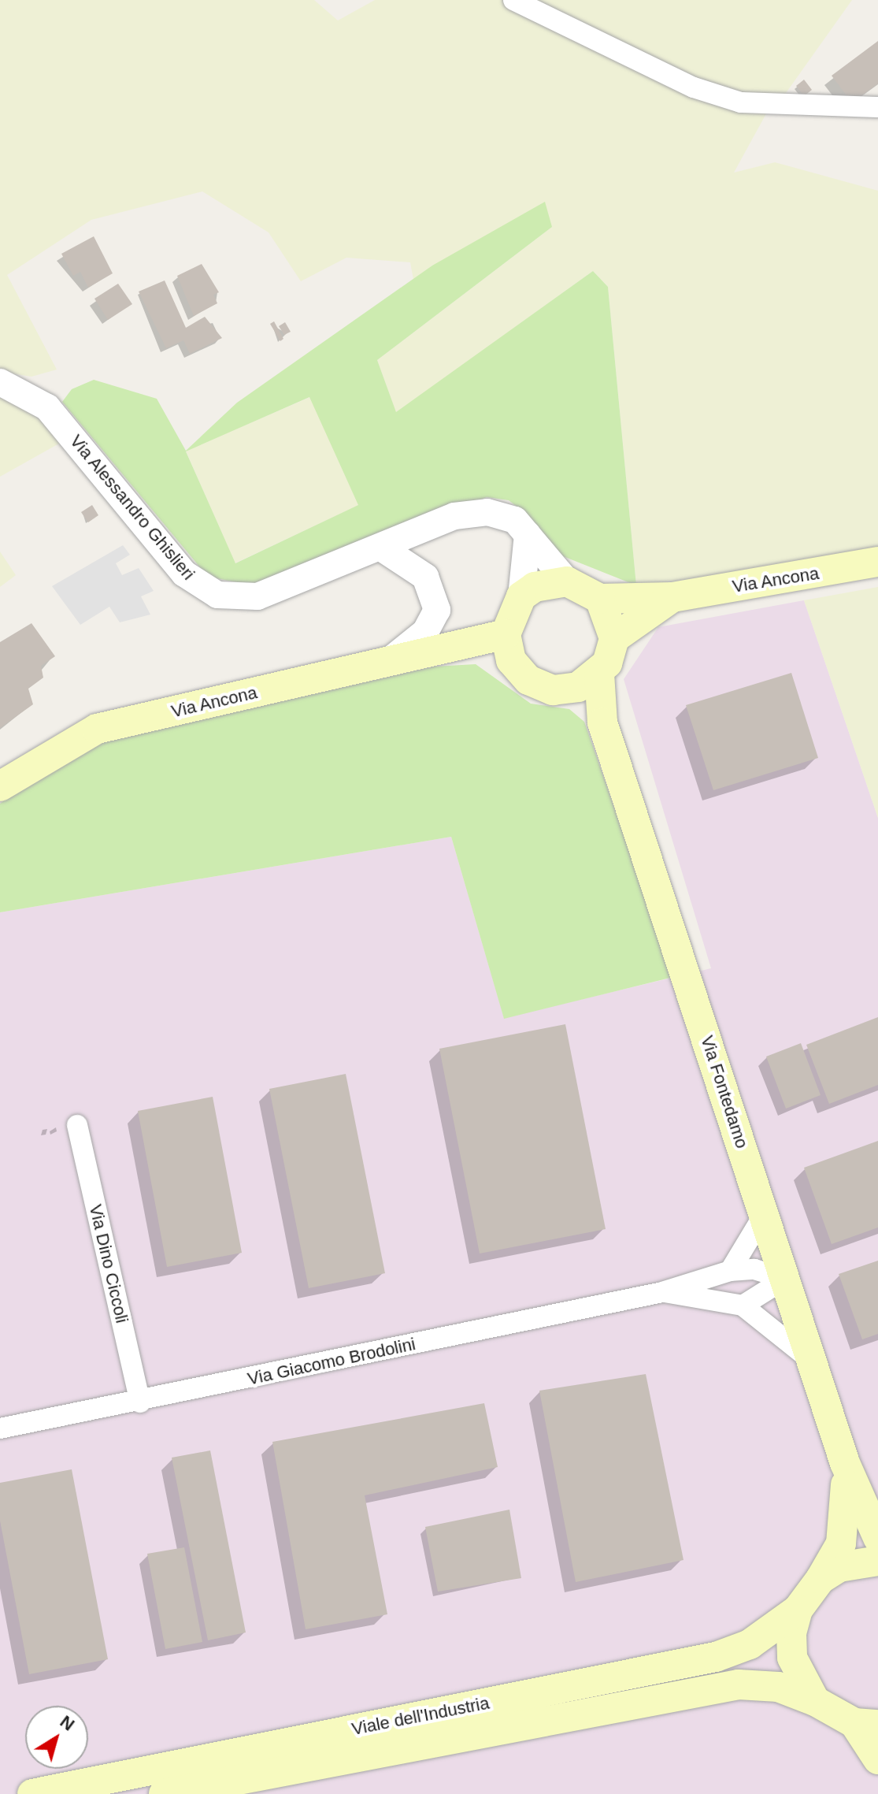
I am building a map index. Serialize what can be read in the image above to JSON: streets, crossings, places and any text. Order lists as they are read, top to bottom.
{
  "streets": {
    "main road": ["Via Ancona", "Via Fontedamo", "Viale dell'Industria"],
    "street": ["Via Alessandro Ghislieri", "Via Dino Ciccoli", "Via Giacomo Brodolini"]
  },
  "crossings": [
    ["Via Alessandro Ghislieri", "Via Ancona"],
    ["Via Alessandro Ghislieri", "Via Fontedamo"],
    ["Via Ancona", "Via Fontedamo"],
    ["Via Fontedamo", "Via Giacomo Brodolini"],
    ["Via Fontedamo", "Viale dell'Industria"],
    ["Via Dino Ciccoli", "Via Giacomo Brodolini"]
  ],
  "north": "top right"
}
